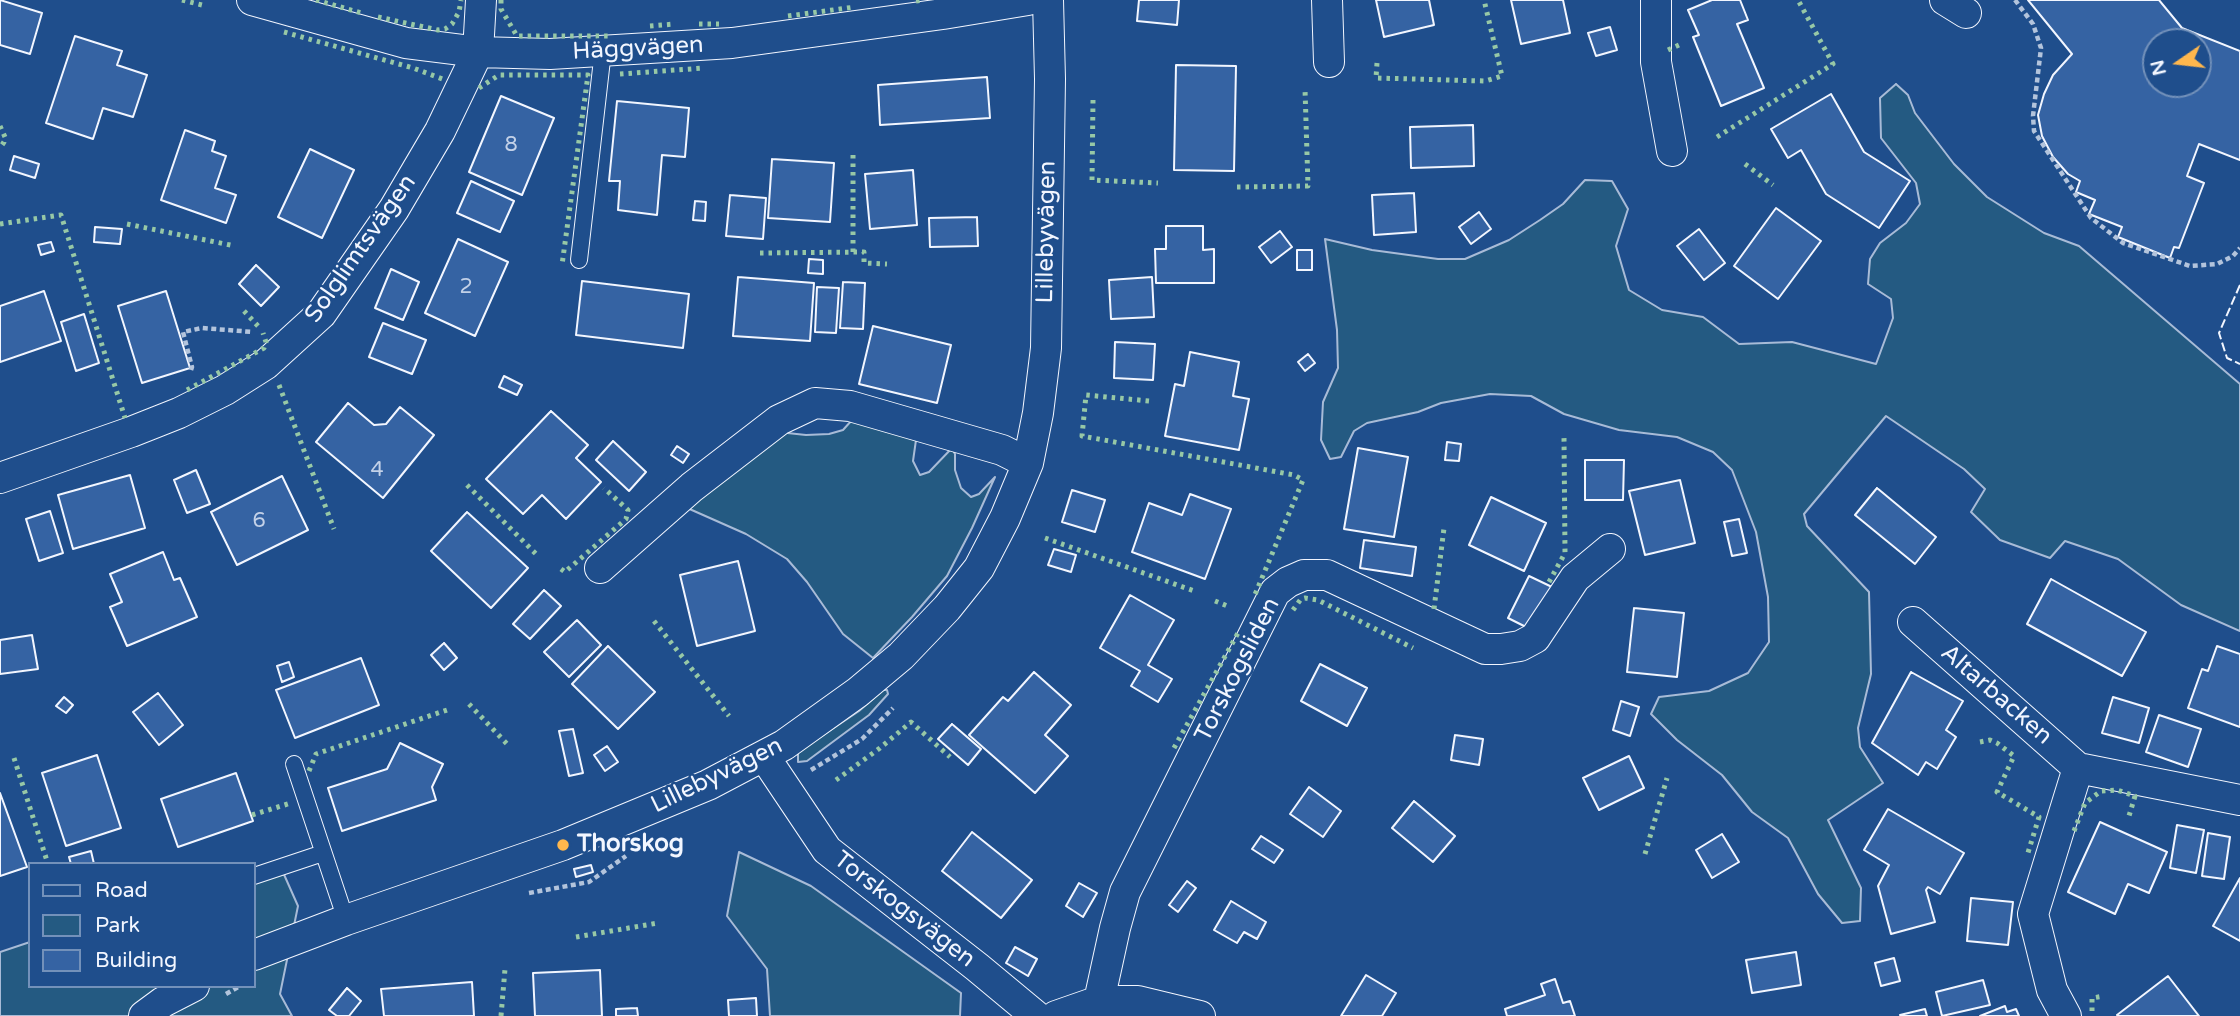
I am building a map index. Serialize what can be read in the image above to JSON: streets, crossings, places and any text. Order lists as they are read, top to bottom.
{
  "streets": {
    "street": [
      "Häggvägen",
      "Lillebyvägen",
      "Solglimtsvägen",
      "Torskogsliden",
      "Altarbacken",
      "Torskogsvägen"
    ]
  },
  "crossings": [
    ["Häggvägen", "Solglimtsvägen"],
    ["Lillebyvägen", "Torskogsvägen"]
  ],
  "places": ["Thorskog"],
  "house_numbers": [
    "8",
    "2",
    "4",
    "6"
  ],
  "legend": ["Road", "Park", "Building"],
  "north": "left"
}
